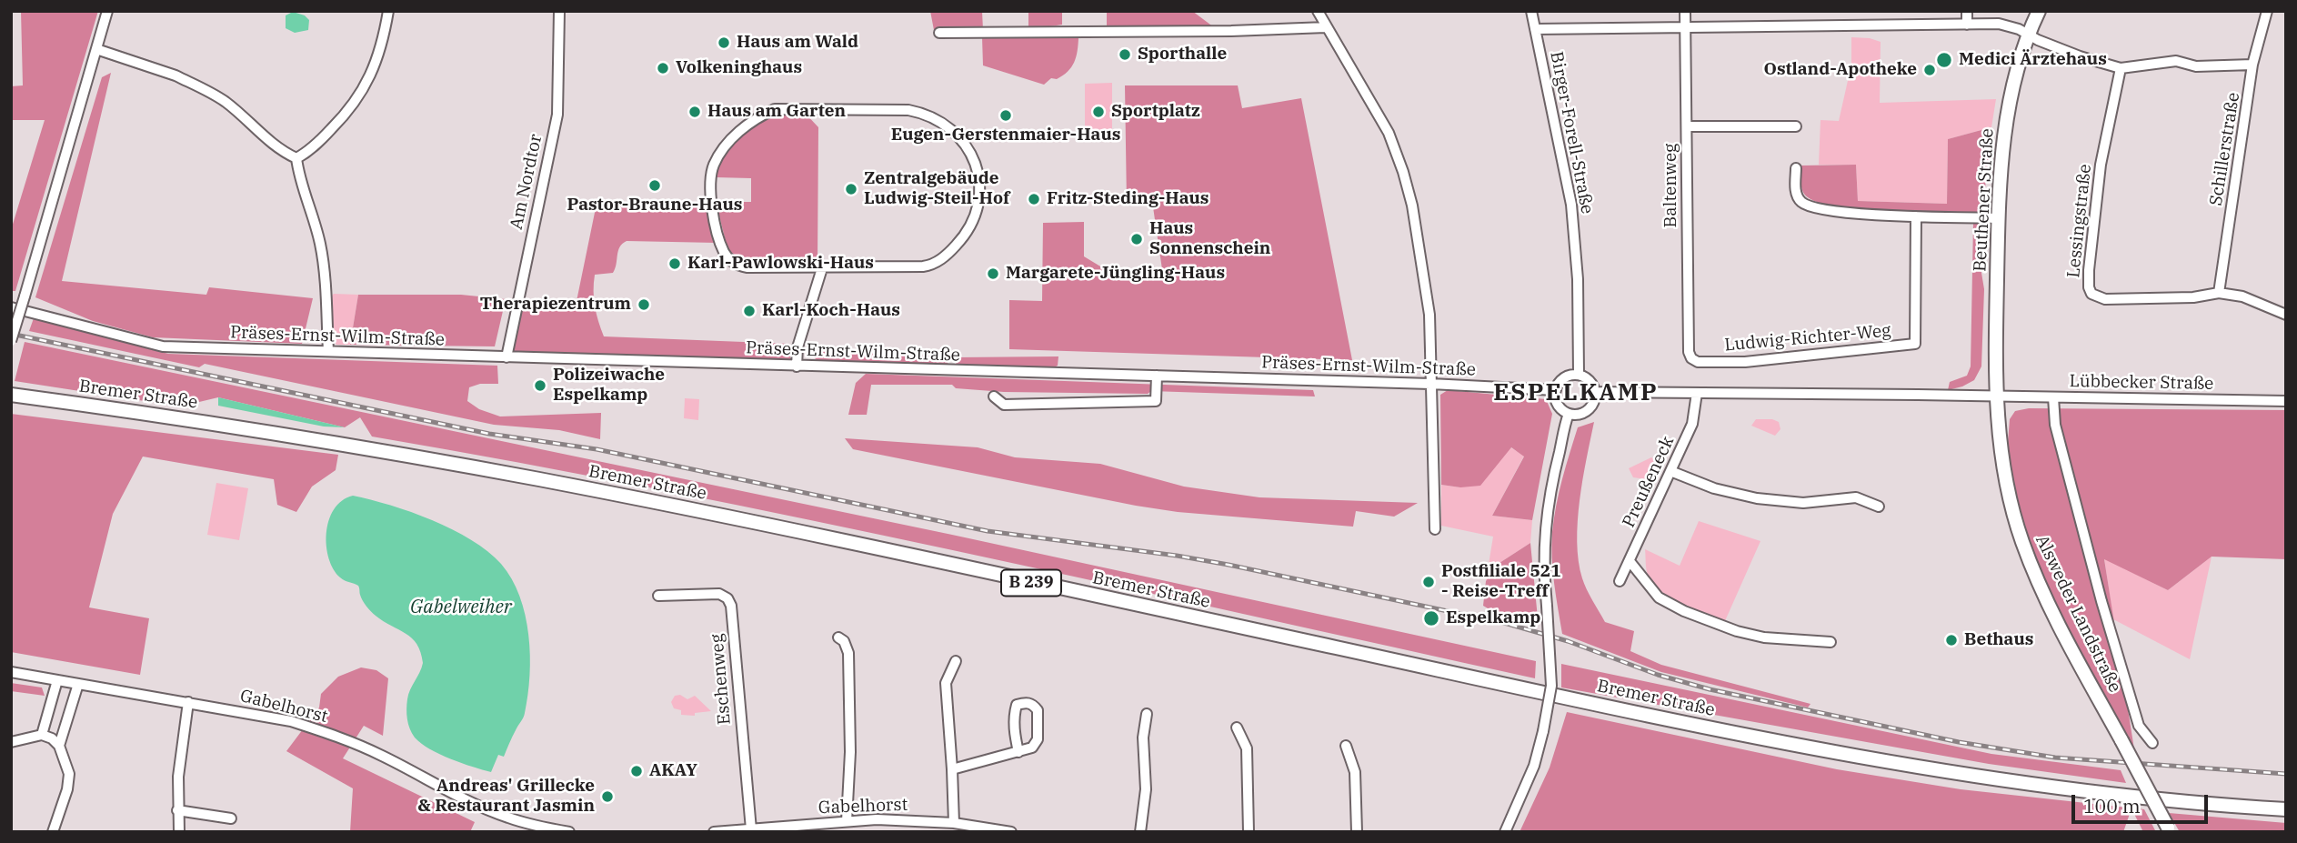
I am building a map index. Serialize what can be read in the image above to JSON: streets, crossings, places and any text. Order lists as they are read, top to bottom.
{
  "streets": {
    "main road": [
      "Beuthener Straße",
      "Bremer Straße",
      "B 239",
      "Alsweder Landstraße"
    ],
    "street": [
      "Birger-Forell-Straße",
      "Schillerstraße",
      "Am Nordtor",
      "Baltenweg",
      "Lessingstraße",
      "Präses-Ernst-Wilm-Straße",
      "Ludwig-Richter-Weg",
      "Lübbecker Straße",
      "Preußeneck",
      "Eschenweg",
      "Gabelhorst"
    ]
  },
  "crossings": [
    ["Birger-Forell-Straße", "Präses-Ernst-Wilm-Straße"],
    ["Schillerstraße", "Lessingstraße"],
    ["Am Nordtor", "Präses-Ernst-Wilm-Straße"],
    ["Baltenweg", "Ludwig-Richter-Weg"],
    ["Beuthener Straße", "Lübbecker Straße"],
    ["Beuthener Straße", "Alsweder Landstraße"],
    ["Lübbecker Straße", "Alsweder Landstraße"],
    ["Eschenweg", "Gabelhorst"]
  ],
  "districts": ["ESPELKAMP"],
  "water": ["Gabelweiher"],
  "places": [
    "Haus am Wald",
    "Sporthalle",
    "Medici Ärztehaus",
    "Volkeninghaus",
    "Ostland-Apotheke",
    "Haus am Garten",
    "Sportplatz",
    "Eugen-Gerstenmaier-Haus",
    "Pastor-Braune-Haus",
    "Zentralgebäude Ludwig-Steil-Hof",
    "Fritz-Steding-Haus",
    "Haus Sonnenschein",
    "Karl-Pawlowski-Haus",
    "Margarete-Jüngling-Haus",
    "Therapiezentrum",
    "Karl-Koch-Haus",
    "Polizeiwache Espelkamp",
    "Postfiliale 521 - Reise-Treff",
    "Espelkamp",
    "Bethaus",
    "AKAY",
    "Andreas' Grillecke & Restaurant Jasmin"
  ],
  "scale_bar": "100 m"
}
